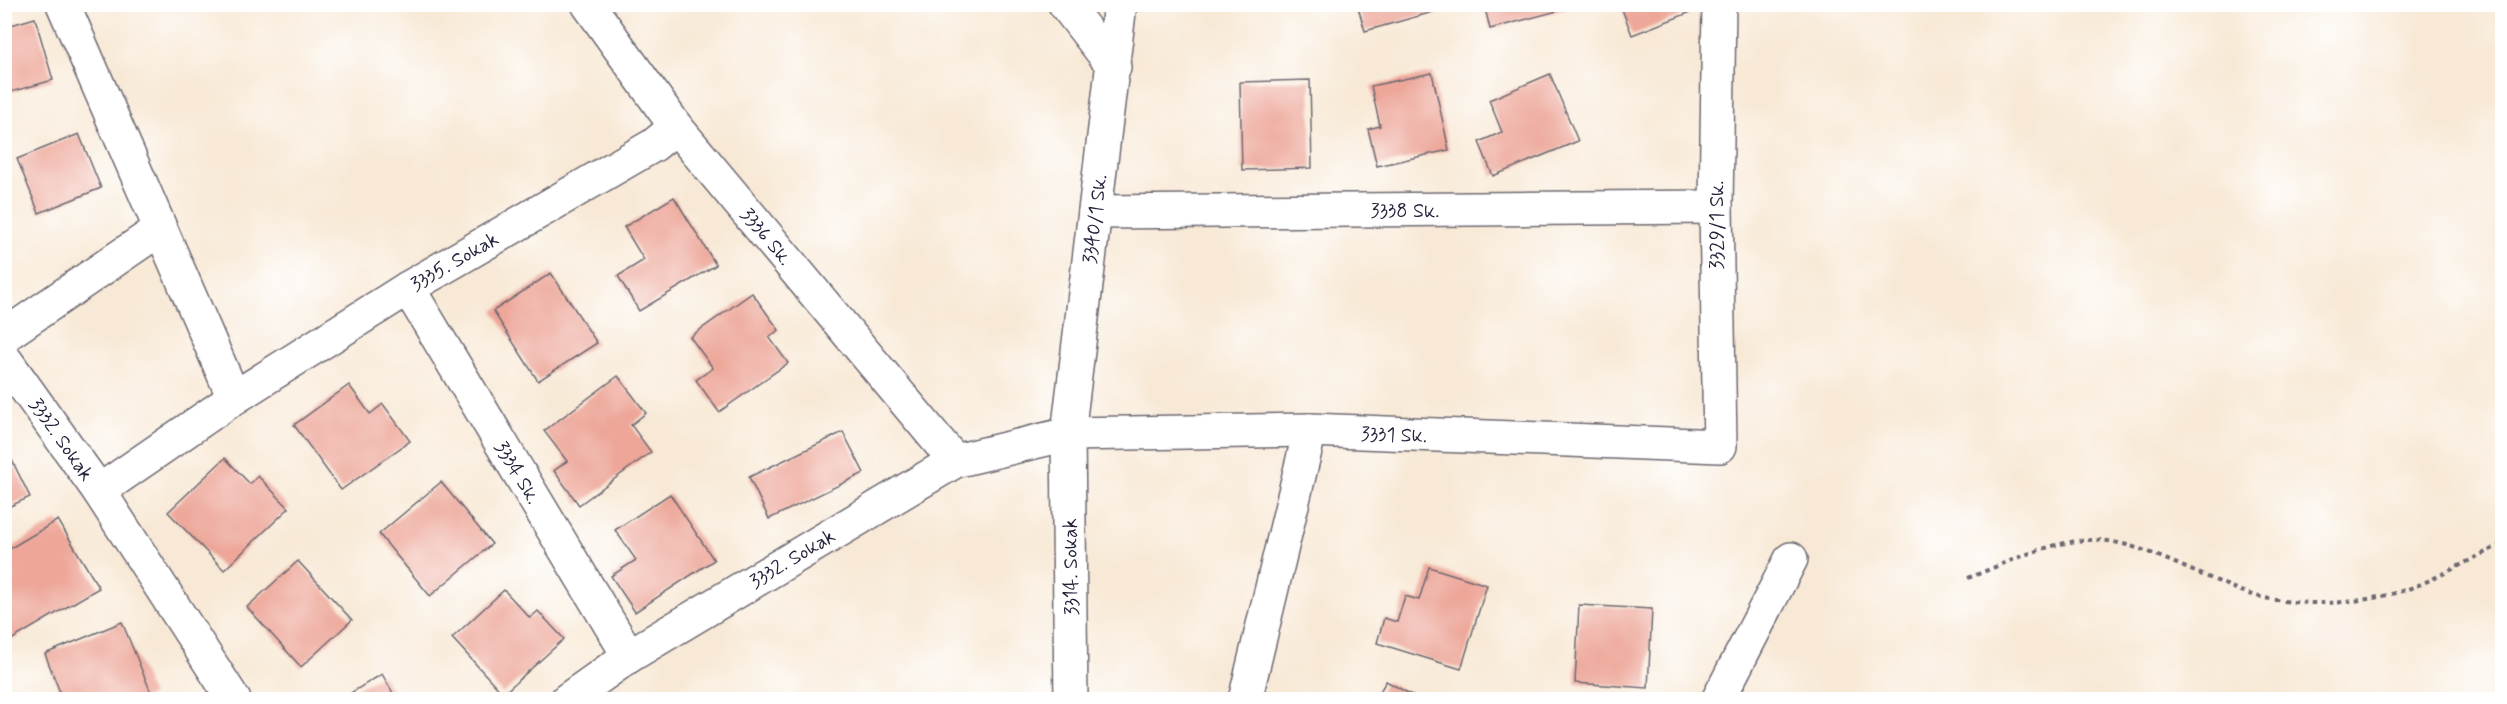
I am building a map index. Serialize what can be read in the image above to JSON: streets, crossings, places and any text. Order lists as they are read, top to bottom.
{
  "streets": {
    "street": [
      "3338 Sk.",
      "3340/1 Sk.",
      "3329/1 Sk.",
      "3336 Sk.",
      "3335. Sokak",
      "3331 Sk.",
      "3332. Sokak",
      "3334 Sk.",
      "3314. Sokak"
    ]
  },
  "crossings": [
    ["3338 Sk.", "3340/1 Sk."],
    ["3338 Sk.", "3329/1 Sk."],
    ["3340/1 Sk.", "3331 Sk."],
    ["3340/1 Sk.", "3332. Sokak"],
    ["3340/1 Sk.", "3314. Sokak"],
    ["3329/1 Sk.", "3331 Sk."],
    ["3336 Sk.", "3335. Sokak"],
    ["3336 Sk.", "3332. Sokak"],
    ["3335. Sokak", "3332. Sokak"],
    ["3335. Sokak", "3334 Sk."],
    ["3331 Sk.", "3332. Sokak"],
    ["3331 Sk.", "3314. Sokak"],
    ["3332. Sokak", "3334 Sk."],
    ["3332. Sokak", "3314. Sokak"]
  ]
}
